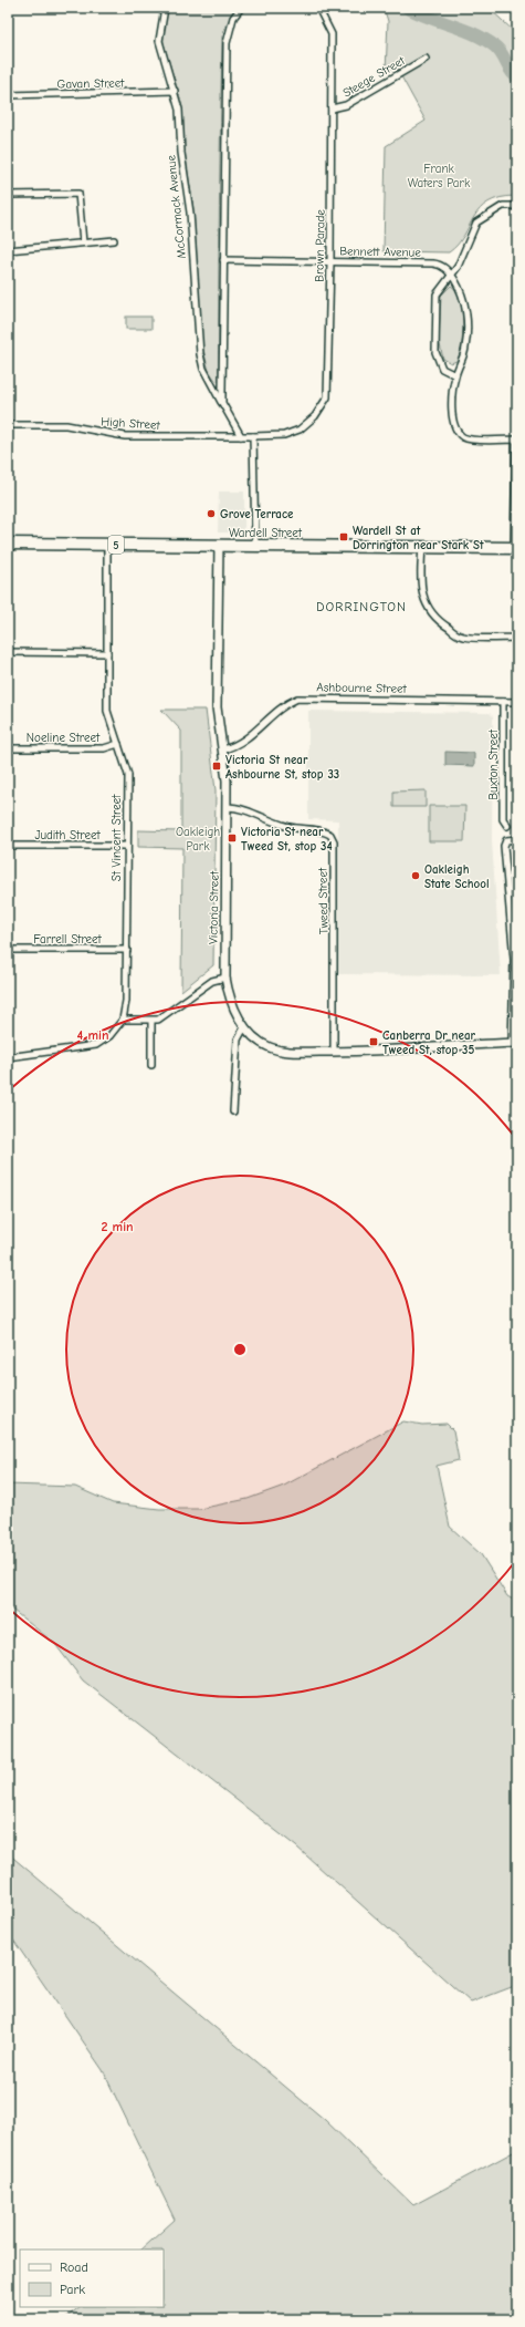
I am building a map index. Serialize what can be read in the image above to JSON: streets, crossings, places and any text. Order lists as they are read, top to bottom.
{
  "streets": {
    "highway": ["Wardell Street", "5"],
    "street": [
      "Steege Street",
      "Gavan Street",
      "McCormack Avenue",
      "Brown Parade",
      "Bennett Avenue",
      "High Street",
      "Ashbourne Street",
      "Noeline Street",
      "Buxton Street",
      "Judith Street",
      "St Vincent Street",
      "Tweed Street",
      "Victoria Street",
      "Farrell Street"
    ]
  },
  "crossings": [
    ["Steege Street", "Brown Parade"],
    ["Gavan Street", "McCormack Avenue"],
    ["McCormack Avenue", "Bennett Avenue"],
    ["McCormack Avenue", "High Street"],
    ["Brown Parade", "Bennett Avenue"],
    ["Brown Parade", "High Street"],
    ["Wardell Street", "St Vincent Street"],
    ["Wardell Street", "Victoria Street"],
    ["Ashbourne Street", "Buxton Street"],
    ["Ashbourne Street", "Victoria Street"],
    ["Noeline Street", "St Vincent Street"],
    ["Judith Street", "St Vincent Street"],
    ["St Vincent Street", "Farrell Street"],
    ["Tweed Street", "Victoria Street"]
  ],
  "districts": ["DORRINGTON"],
  "parks": ["Frank Waters Park", "Oakleigh Park"],
  "places": {
    "other": ["Grove Terrace", "Oakleigh State School"],
    "transit": [
      "Wardell St at Dorrington near Stark St",
      "Victoria St near Ashbourne St, stop 33",
      "Victoria St near Tweed St, stop 34",
      "Canberra Dr near Tweed St, stop 35"
    ]
  },
  "legend": ["Road", "Park"],
  "rings": ["4 min", "2 min"]
}
